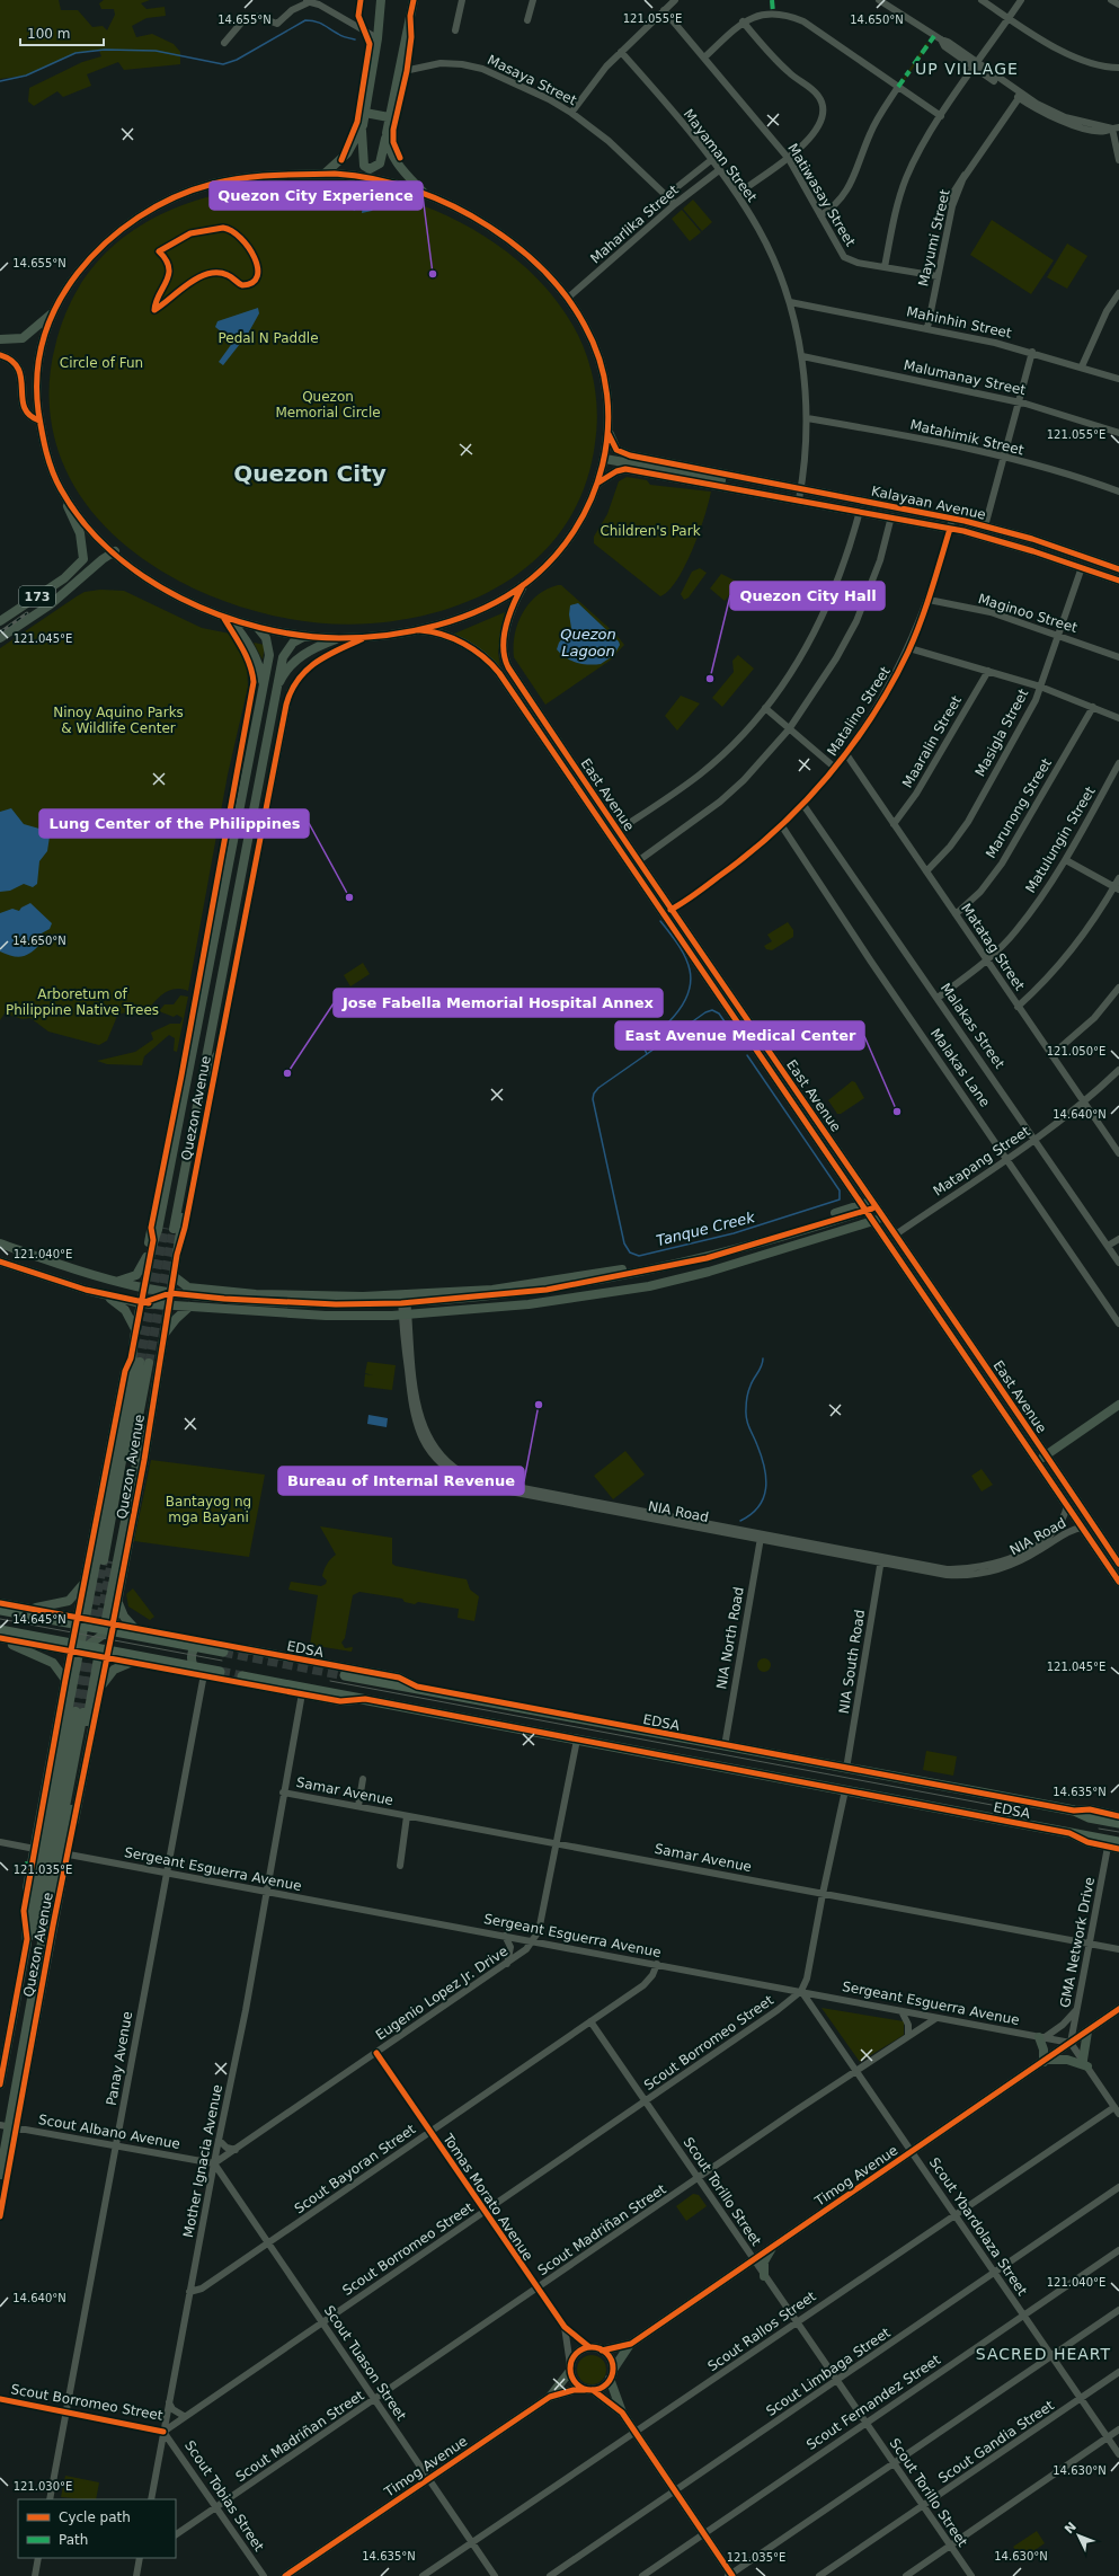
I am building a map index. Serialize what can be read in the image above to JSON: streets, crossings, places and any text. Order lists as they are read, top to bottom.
{
  "streets": {
    "highway": ["EDSA"],
    "main road": [
      "Kalayaan Avenue",
      "173",
      "East Avenue",
      "Quezon Avenue",
      "Timog Avenue"
    ],
    "street": [
      "Masaya Street",
      "Mayaman Street",
      "Matiwasay Street",
      "Maharlika Street",
      "Mayumi Street",
      "Mahinhin Street",
      "Malumanay Street",
      "Matahimik Street",
      "Maginoo Street",
      "Matalino Street",
      "Masigla Street",
      "Maaralin Street",
      "Marunong Street",
      "Matulungin Street",
      "Matatag Street",
      "Malakas Street",
      "Malakas Lane",
      "Matapang Street",
      "NIA Road",
      "NIA North Road",
      "NIA South Road",
      "Samar Avenue",
      "Sergeant Esguerra Avenue",
      "GMA Network Drive",
      "Eugenio Lopez Jr. Drive",
      "Scout Borromeo Street",
      "Panay Avenue",
      "Scout Albano Avenue",
      "Mother Ignacia Avenue",
      "Scout Bayoran Street",
      "Scout Torillo Street",
      "Tomas Morato Avenue",
      "Scout Ybardolaza Street",
      "Scout Madriñan Street",
      "Scout Rallos Street",
      "Scout Tuason Street",
      "Scout Limbaga Street",
      "Scout Fernandez Street",
      "Scout Gandia Street",
      "Scout Tobias Street"
    ]
  },
  "crossings": [
    ["Masaya Street", "Maharlika Street"],
    ["Mayaman Street", "Maharlika Street"],
    ["Mayaman Street", "Mahinhin Street"],
    ["Mayaman Street", "Malumanay Street"],
    ["Mayaman Street", "Matahimik Street"],
    ["Mayaman Street", "Kalayaan Avenue"],
    ["Matiwasay Street", "Mayumi Street"],
    ["Mayumi Street", "Mahinhin Street"],
    ["Kalayaan Avenue", "Matalino Street"],
    ["Kalayaan Avenue", "Masigla Street"],
    ["Maginoo Street", "Matalino Street"],
    ["Maginoo Street", "Masigla Street"],
    ["Matalino Street", "East Avenue"],
    ["Matalino Street", "Matatag Street"],
    ["Matalino Street", "Malakas Street"],
    ["Matalino Street", "Malakas Lane"],
    ["Masigla Street", "Matatag Street"],
    ["Maaralin Street", "Matatag Street"],
    ["East Avenue", "Matapang Street"],
    ["East Avenue", "NIA Road"],
    ["Marunong Street", "Matatag Street"],
    ["Matulungin Street", "Matatag Street"],
    ["Matulungin Street", "Malakas Street"],
    ["Matatag Street", "Matapang Street"],
    ["Malakas Street", "Matapang Street"],
    ["Malakas Lane", "Matapang Street"],
    ["Quezon Avenue", "Sergeant Esguerra Avenue"],
    ["Quezon Avenue", "Scout Albano Avenue"],
    ["NIA Road", "NIA North Road"],
    ["NIA Road", "NIA South Road"],
    ["NIA North Road", "EDSA"],
    ["EDSA", "NIA South Road"],
    ["EDSA", "GMA Network Drive"],
    ["EDSA", "Eugenio Lopez Jr. Drive"],
    ["EDSA", "Mother Ignacia Avenue"],
    ["Samar Avenue", "GMA Network Drive"],
    ["Samar Avenue", "Eugenio Lopez Jr. Drive"],
    ["Samar Avenue", "Mother Ignacia Avenue"],
    ["Sergeant Esguerra Avenue", "GMA Network Drive"],
    ["Sergeant Esguerra Avenue", "Eugenio Lopez Jr. Drive"],
    ["Sergeant Esguerra Avenue", "Scout Borromeo Street"],
    ["Sergeant Esguerra Avenue", "Panay Avenue"],
    ["Sergeant Esguerra Avenue", "Mother Ignacia Avenue"],
    ["Sergeant Esguerra Avenue", "Scout Bayoran Street"],
    ["Sergeant Esguerra Avenue", "Timog Avenue"],
    ["Sergeant Esguerra Avenue", "Scout Ybardolaza Street"],
    ["Sergeant Esguerra Avenue", "Scout Madriñan Street"],
    ["GMA Network Drive", "Timog Avenue"],
    ["Eugenio Lopez Jr. Drive", "Scout Albano Avenue"],
    ["Eugenio Lopez Jr. Drive", "Mother Ignacia Avenue"],
    ["Eugenio Lopez Jr. Drive", "Tomas Morato Avenue"],
    ["Eugenio Lopez Jr. Drive", "Scout Tuason Street"],
    ["Scout Borromeo Street", "Panay Avenue"],
    ["Scout Borromeo Street", "Mother Ignacia Avenue"],
    ["Scout Borromeo Street", "Scout Torillo Street"],
    ["Scout Borromeo Street", "Tomas Morato Avenue"],
    ["Scout Borromeo Street", "Scout Ybardolaza Street"],
    ["Scout Borromeo Street", "Scout Tuason Street"],
    ["Scout Borromeo Street", "Scout Tobias Street"],
    ["Panay Avenue", "Scout Albano Avenue"],
    ["Scout Albano Avenue", "Mother Ignacia Avenue"],
    ["Scout Albano Avenue", "Scout Tuason Street"],
    ["Mother Ignacia Avenue", "Scout Bayoran Street"],
    ["Mother Ignacia Avenue", "Scout Tuason Street"],
    ["Mother Ignacia Avenue", "Scout Tobias Street"],
    ["Scout Bayoran Street", "Scout Torillo Street"],
    ["Scout Bayoran Street", "Tomas Morato Avenue"],
    ["Scout Bayoran Street", "Scout Tuason Street"],
    ["Timog Avenue", "Scout Torillo Street"],
    ["Timog Avenue", "Tomas Morato Avenue"],
    ["Timog Avenue", "Scout Ybardolaza Street"],
    ["Timog Avenue", "Scout Tuason Street"],
    ["Scout Torillo Street", "Scout Madriñan Street"],
    ["Scout Torillo Street", "Scout Rallos Street"],
    ["Scout Torillo Street", "Scout Limbaga Street"],
    ["Scout Torillo Street", "Scout Fernandez Street"],
    ["Scout Torillo Street", "Scout Gandia Street"],
    ["Tomas Morato Avenue", "Scout Madriñan Street"],
    ["Scout Ybardolaza Street", "Scout Madriñan Street"],
    ["Scout Ybardolaza Street", "Scout Rallos Street"],
    ["Scout Ybardolaza Street", "Scout Limbaga Street"],
    ["Scout Ybardolaza Street", "Scout Fernandez Street"],
    ["Scout Ybardolaza Street", "Scout Gandia Street"],
    ["Scout Madriñan Street", "Scout Tuason Street"],
    ["Scout Madriñan Street", "Scout Tobias Street"],
    ["Scout Rallos Street", "Scout Tuason Street"]
  ],
  "districts": ["UP VILLAGE", "Quezon City", "SACRED HEART"],
  "water": ["Quezon Lagoon", "Tanque Creek"],
  "parks": [
    "Pedal N Paddle",
    "Circle of Fun",
    "Quezon Memorial Circle",
    "Children's Park",
    "Ninoy Aquino Parks & Wildlife Center",
    "Arboretum of Philippine Native Trees",
    "Bantayog ng mga Bayani"
  ],
  "places": [
    "Quezon City Experience",
    "Quezon City Hall",
    "Lung Center of the Philippines",
    "Jose Fabella Memorial Hospital Annex",
    "East Avenue Medical Center",
    "Bureau of Internal Revenue"
  ],
  "legend": ["Cycle path", "Path"],
  "scale_bar": "100 m",
  "north": "top left",
  "coordinates": [
    "121.055°E",
    "14.655°N",
    "14.650°N",
    "121.045°E",
    "121.050°E",
    "14.640°N",
    "121.040°E",
    "14.645°N",
    "14.635°N",
    "121.035°E",
    "14.630°N",
    "121.030°E"
  ]
}
